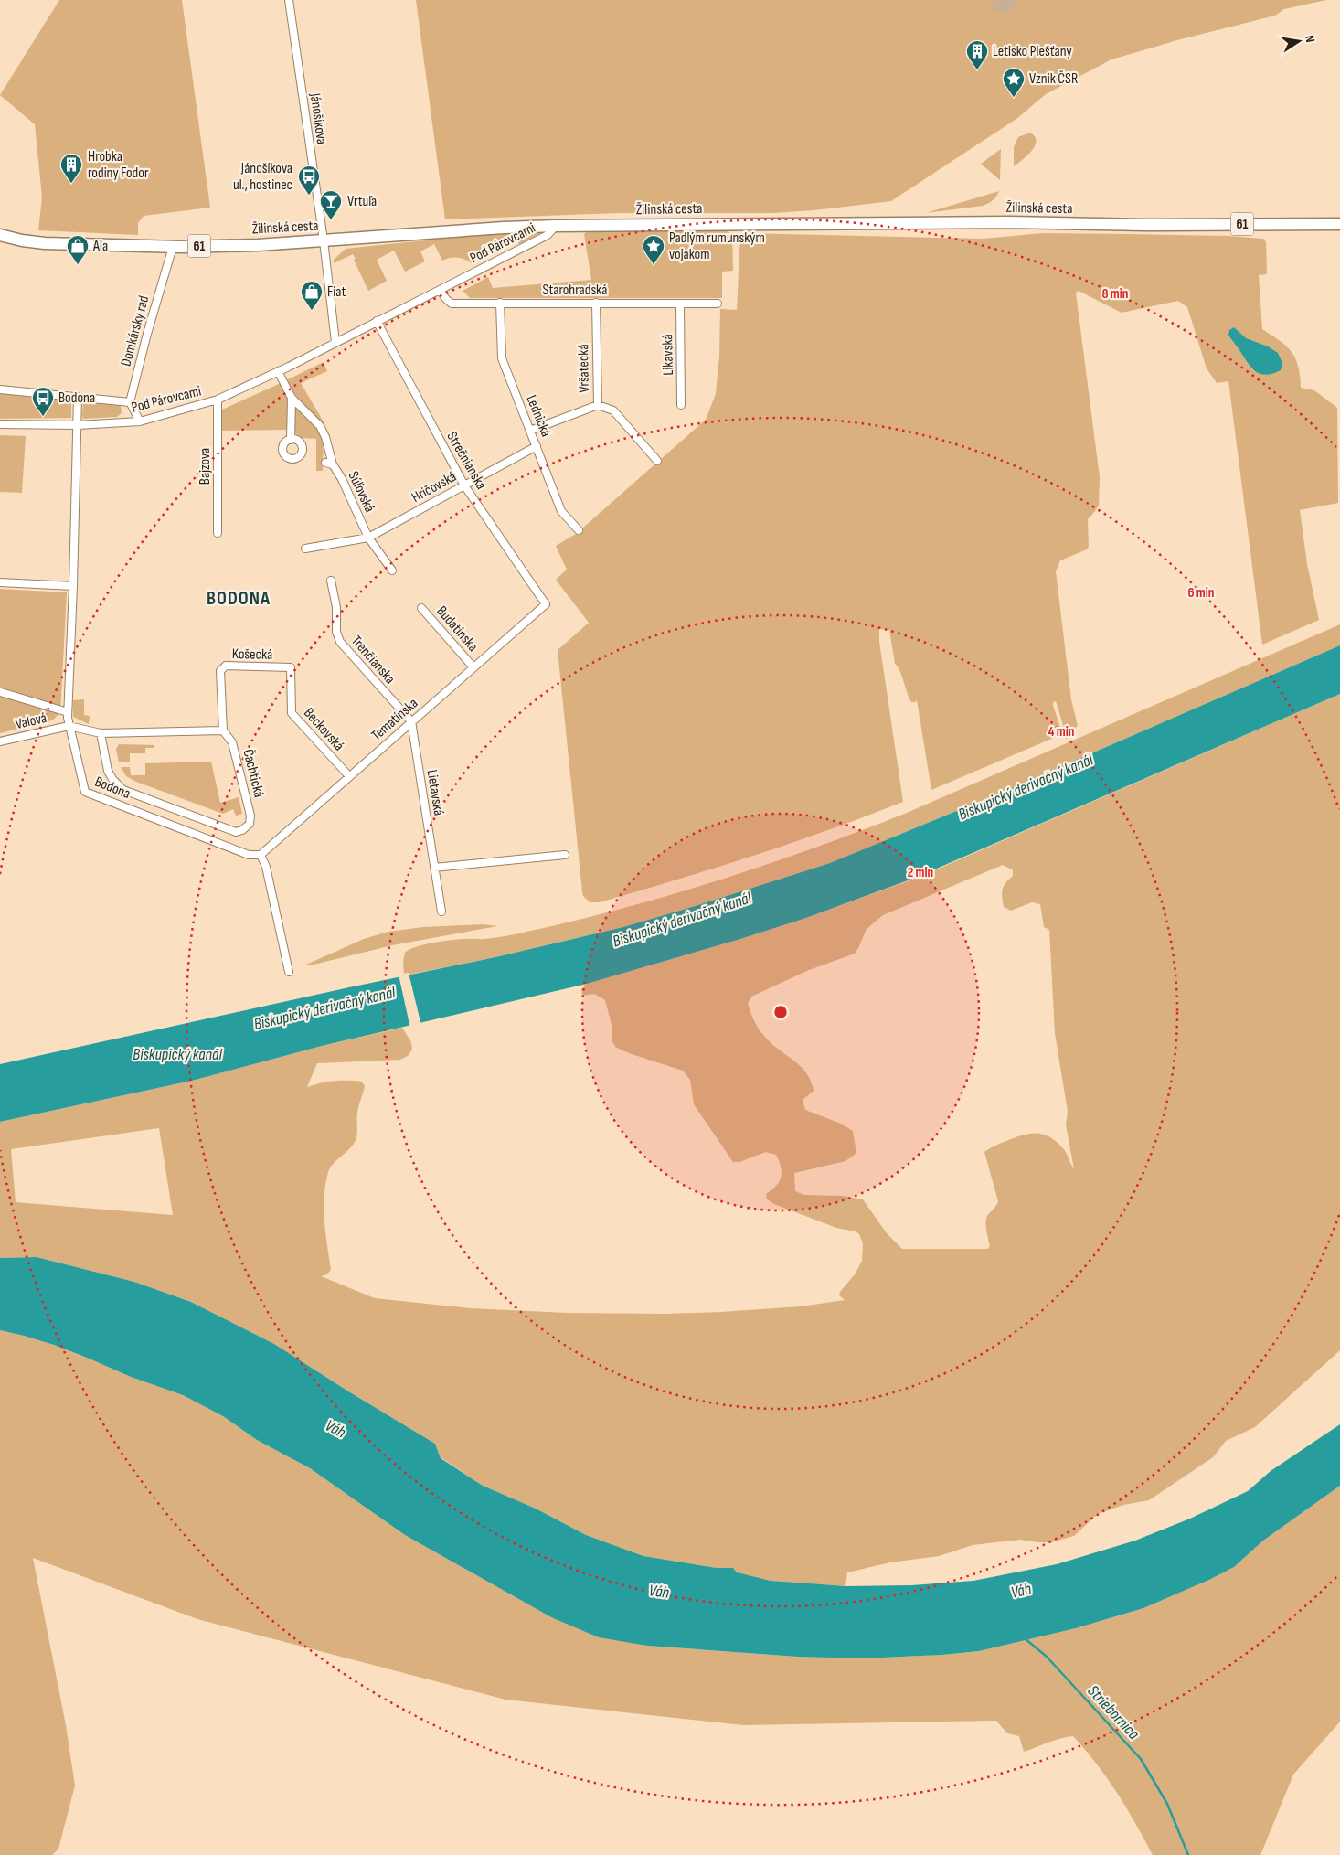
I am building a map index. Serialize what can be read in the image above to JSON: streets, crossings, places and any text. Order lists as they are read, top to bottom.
{
  "streets": {
    "main road": ["Žilinská cesta", "61"],
    "street": [
      "Jánošíkova",
      "Pod Párovcami",
      "Starohradská",
      "Domkársky rad",
      "Likavská",
      "Vršatecká",
      "Lednická",
      "Strečnianska",
      "Bajzova",
      "Hričovská",
      "Súľovská",
      "Budatínska",
      "Košecká",
      "Trenčianska",
      "Tematínska",
      "Valová",
      "Beckovská",
      "Čachtická",
      "Bodona",
      "Lietavská"
    ]
  },
  "crossings": [
    ["Jánošíkova", "Žilinská cesta"],
    ["Žilinská cesta", "Pod Párovcami"],
    ["Žilinská cesta", "Domkársky rad"],
    ["Pod Párovcami", "Starohradská"],
    ["Pod Párovcami", "Strečnianska"],
    ["Pod Párovcami", "Bajzova"],
    ["Pod Párovcami", "Bodona"],
    ["Starohradská", "Likavská"],
    ["Starohradská", "Vršatecká"],
    ["Starohradská", "Lednická"],
    ["Lednická", "Hričovská"],
    ["Strečnianska", "Hričovská"],
    ["Strečnianska", "Tematínska"],
    ["Hričovská", "Súľovská"],
    ["Budatínska", "Tematínska"],
    ["Košecká", "Beckovská"],
    ["Košecká", "Čachtická"],
    ["Trenčianska", "Tematínska"],
    ["Trenčianska", "Lietavská"],
    ["Tematínska", "Beckovská"],
    ["Tematínska", "Bodona"],
    ["Tematínska", "Lietavská"],
    ["Valová", "Bodona"]
  ],
  "districts": ["BODONA"],
  "water": [
    "Biskupický derivačný kanál",
    "Biskupický kanál",
    "Váh",
    "Striebornica"
  ],
  "places": {
    "building": ["Letisko Piešťany", "Hrobka rodiny Fodor"],
    "place": ["Vznik ČSR", "Padlým rumunským vojakom"],
    "bus stop": ["Jánošíkova ul., hostinec", "Bodona"],
    "bar": ["Vrtuľa"],
    "shop": ["Ala", "Fiat"]
  },
  "north": "right",
  "rings": [
    "8 min",
    "6 min",
    "4 min",
    "2 min"
  ]
}
